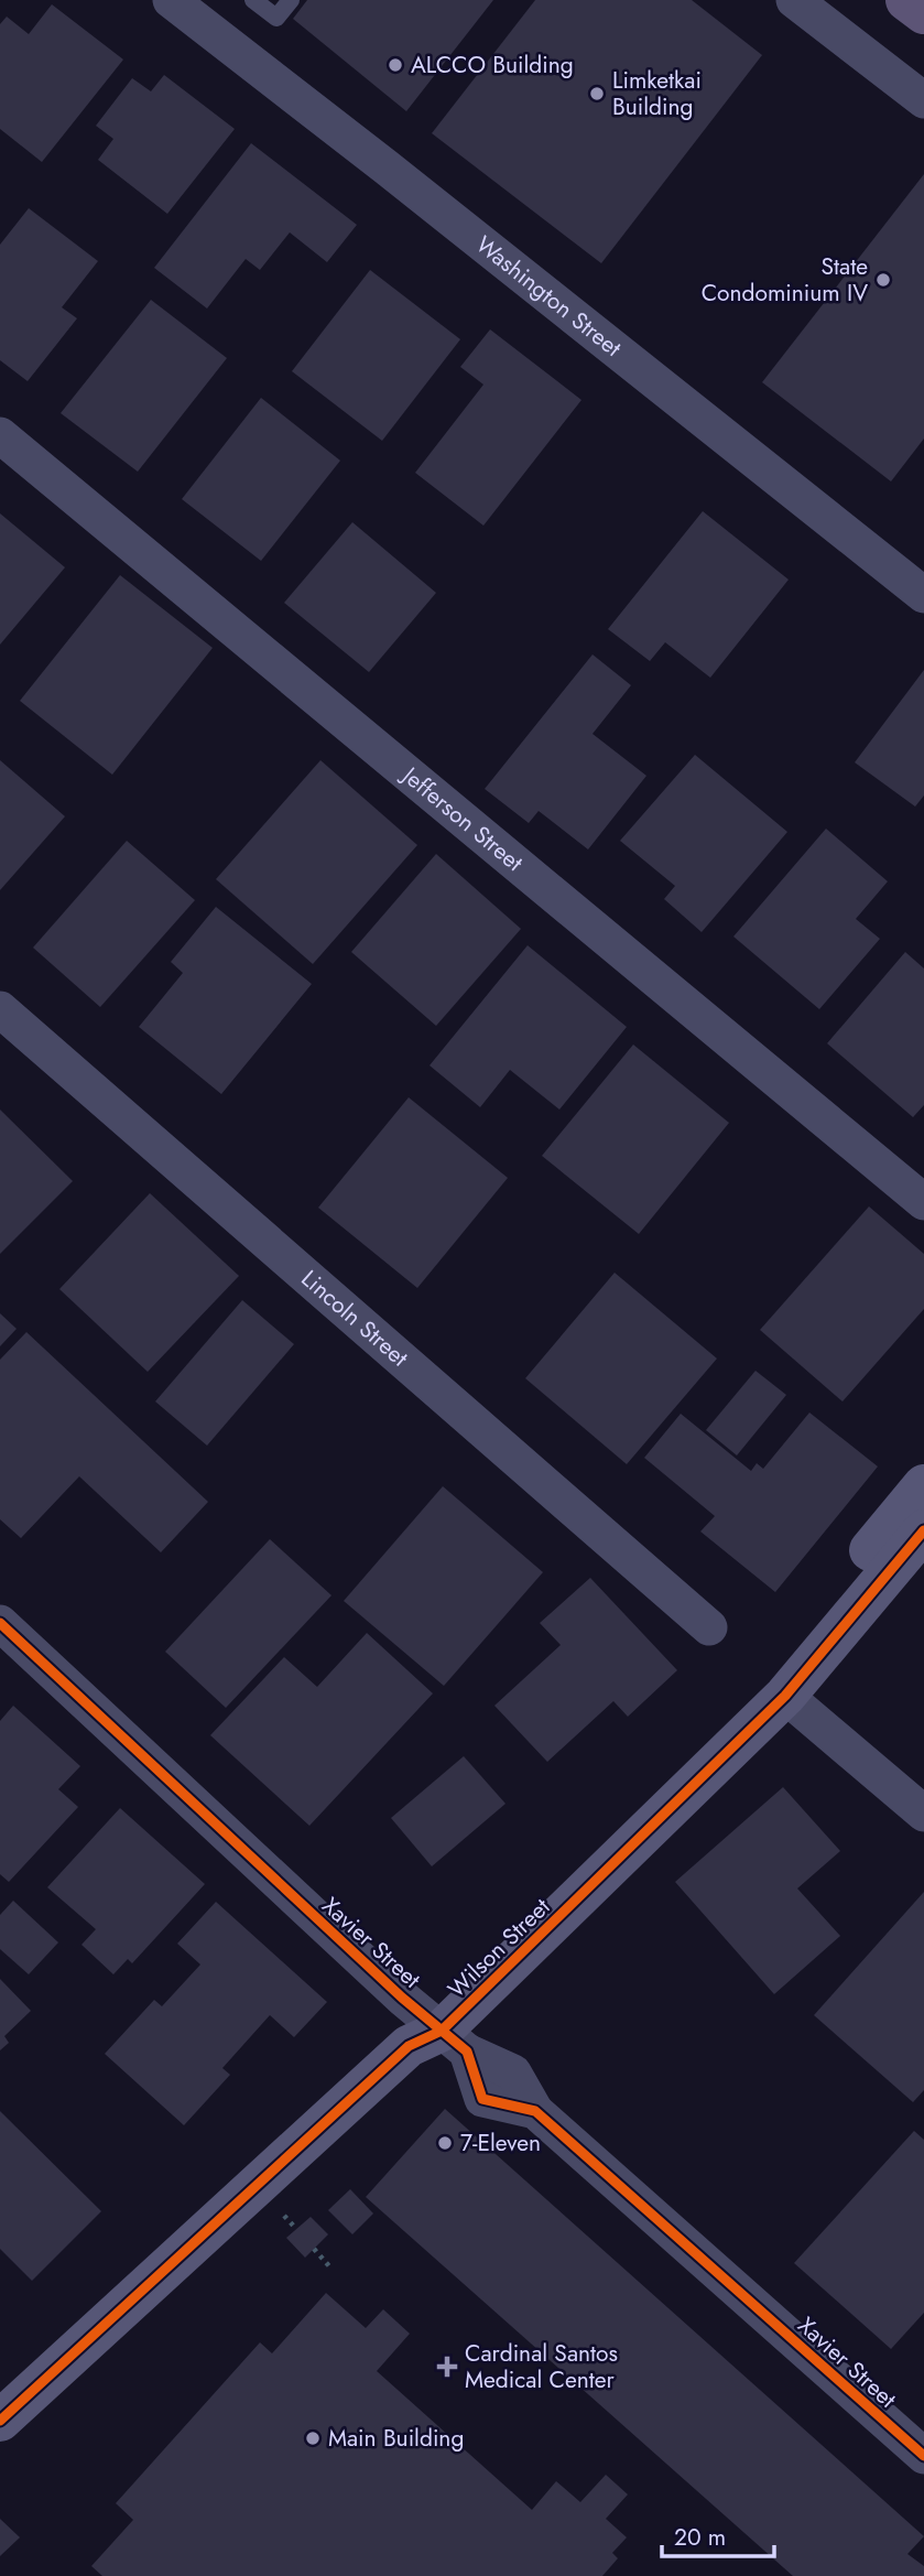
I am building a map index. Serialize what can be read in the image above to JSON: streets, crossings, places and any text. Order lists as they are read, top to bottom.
{
  "streets": {
    "main road": ["Wilson Street"],
    "street": [
      "Washington Street",
      "Jefferson Street",
      "Lincoln Street",
      "Xavier Street"
    ]
  },
  "crossings": [
    ["Xavier Street", "Wilson Street"]
  ],
  "places": {
    "other": [
      "ALCCO Building",
      "Limketkai Building",
      "State Condominium IV",
      "7-Eleven",
      "Main Building"
    ],
    "health": ["Cardinal Santos Medical Center"]
  },
  "scale_bar": "20 m"
}
